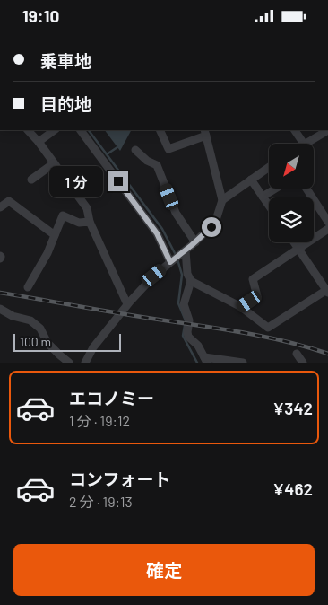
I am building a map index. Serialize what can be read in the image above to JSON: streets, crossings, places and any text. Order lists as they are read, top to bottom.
{
  "scale_bar": "100 m",
  "north": "bottom left",
  "page": {
    "status": "19:10",
    "banner": ["乗車地", "目的地"],
    "bubble": "1 分",
    "scale": "100 m",
    "list": [
      {
        "name": "エコノミー",
        "note": "1 分 · 19:12",
        "value": "¥342"
      },
      {
        "name": "コンフォート",
        "note": "2 分 · 19:13",
        "value": "¥462"
      }
    ],
    "buttons": "確定"
  }
}
